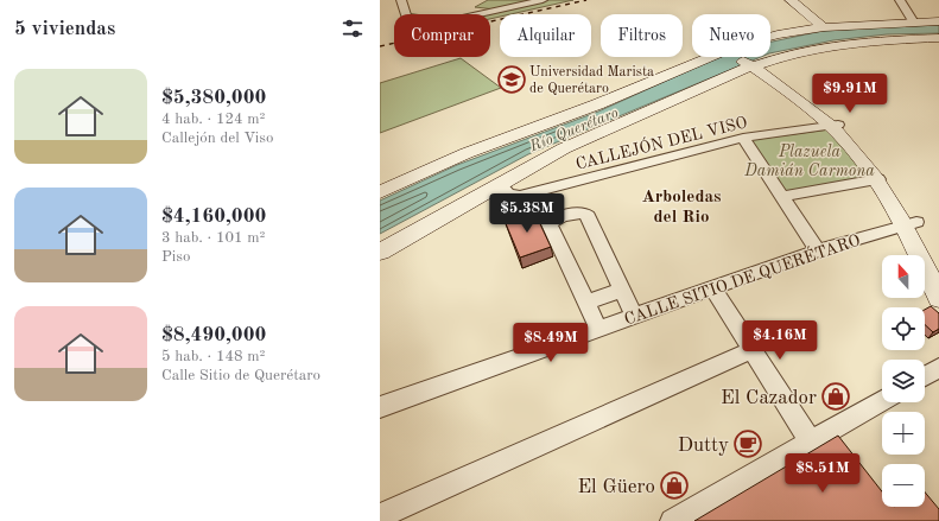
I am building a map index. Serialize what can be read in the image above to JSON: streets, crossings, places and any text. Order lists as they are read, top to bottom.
{
  "streets": {
    "street": ["CALLEJÓN DEL VISO", "CALLE SITIO DE QUERÉTARO"]
  },
  "districts": ["Arboledas del Rio"],
  "water": ["Río Querétaro"],
  "parks": ["Plazuela Damián Carmona"],
  "places": {
    "school or university": ["Universidad Marista de Querétaro"],
    "shop": ["El Cazador", "El Güero"],
    "cafe": ["Dutty"]
  },
  "north": "top",
  "page": {
    "heading": "5 viviendas",
    "chip": [
      "Comprar",
      "Alquilar",
      "Filtros",
      "Nuevo"
    ],
    "list": [
      {
        "name": "$5,380,000",
        "note": "4 hab. · 124 m² · Callejón del Viso"
      },
      {
        "name": "$4,160,000",
        "note": "3 hab. · 101 m² · Piso"
      },
      {
        "name": "$8,490,000",
        "note": "5 hab. · 148 m² · Calle Sitio de Querétaro"
      }
    ],
    "price": [
      "$9.91M",
      "$5.38M",
      "$4.16M",
      "$8.49M",
      "$8.51M"
    ],
    "map_buttons": ["+", "−"]
  }
}
